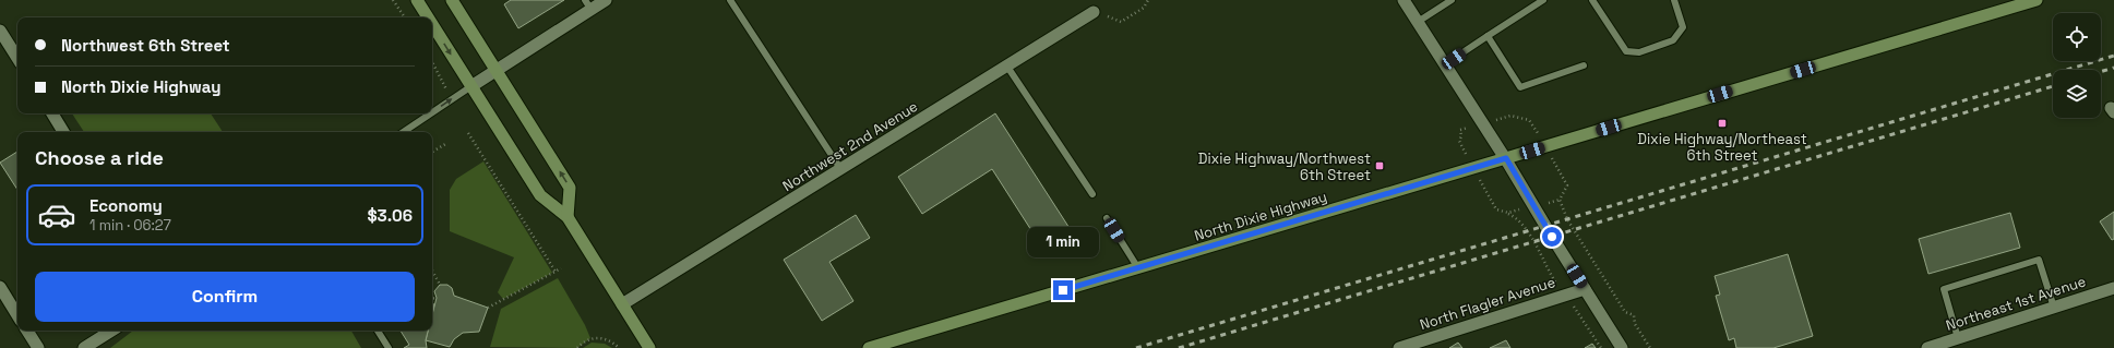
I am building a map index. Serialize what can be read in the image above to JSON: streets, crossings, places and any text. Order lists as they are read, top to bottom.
{
  "streets": {
    "main road": ["North Dixie Highway"],
    "street": ["Northwest 2nd Avenue", "North Flagler Avenue", "Northeast 1st Avenue"]
  },
  "places": {
    "transit": ["Dixie Highway/Northeast 6th Street", "Dixie Highway/Northwest 6th Street"]
  },
  "page": {
    "banner": ["Northwest 6th Street", "North Dixie Highway"],
    "heading": "Choose a ride",
    "list": [
      {
        "name": "Economy",
        "note": "1 min · 06:27",
        "value": "$3.06"
      }
    ],
    "bubble": "1 min",
    "buttons": "Confirm"
  }
}
